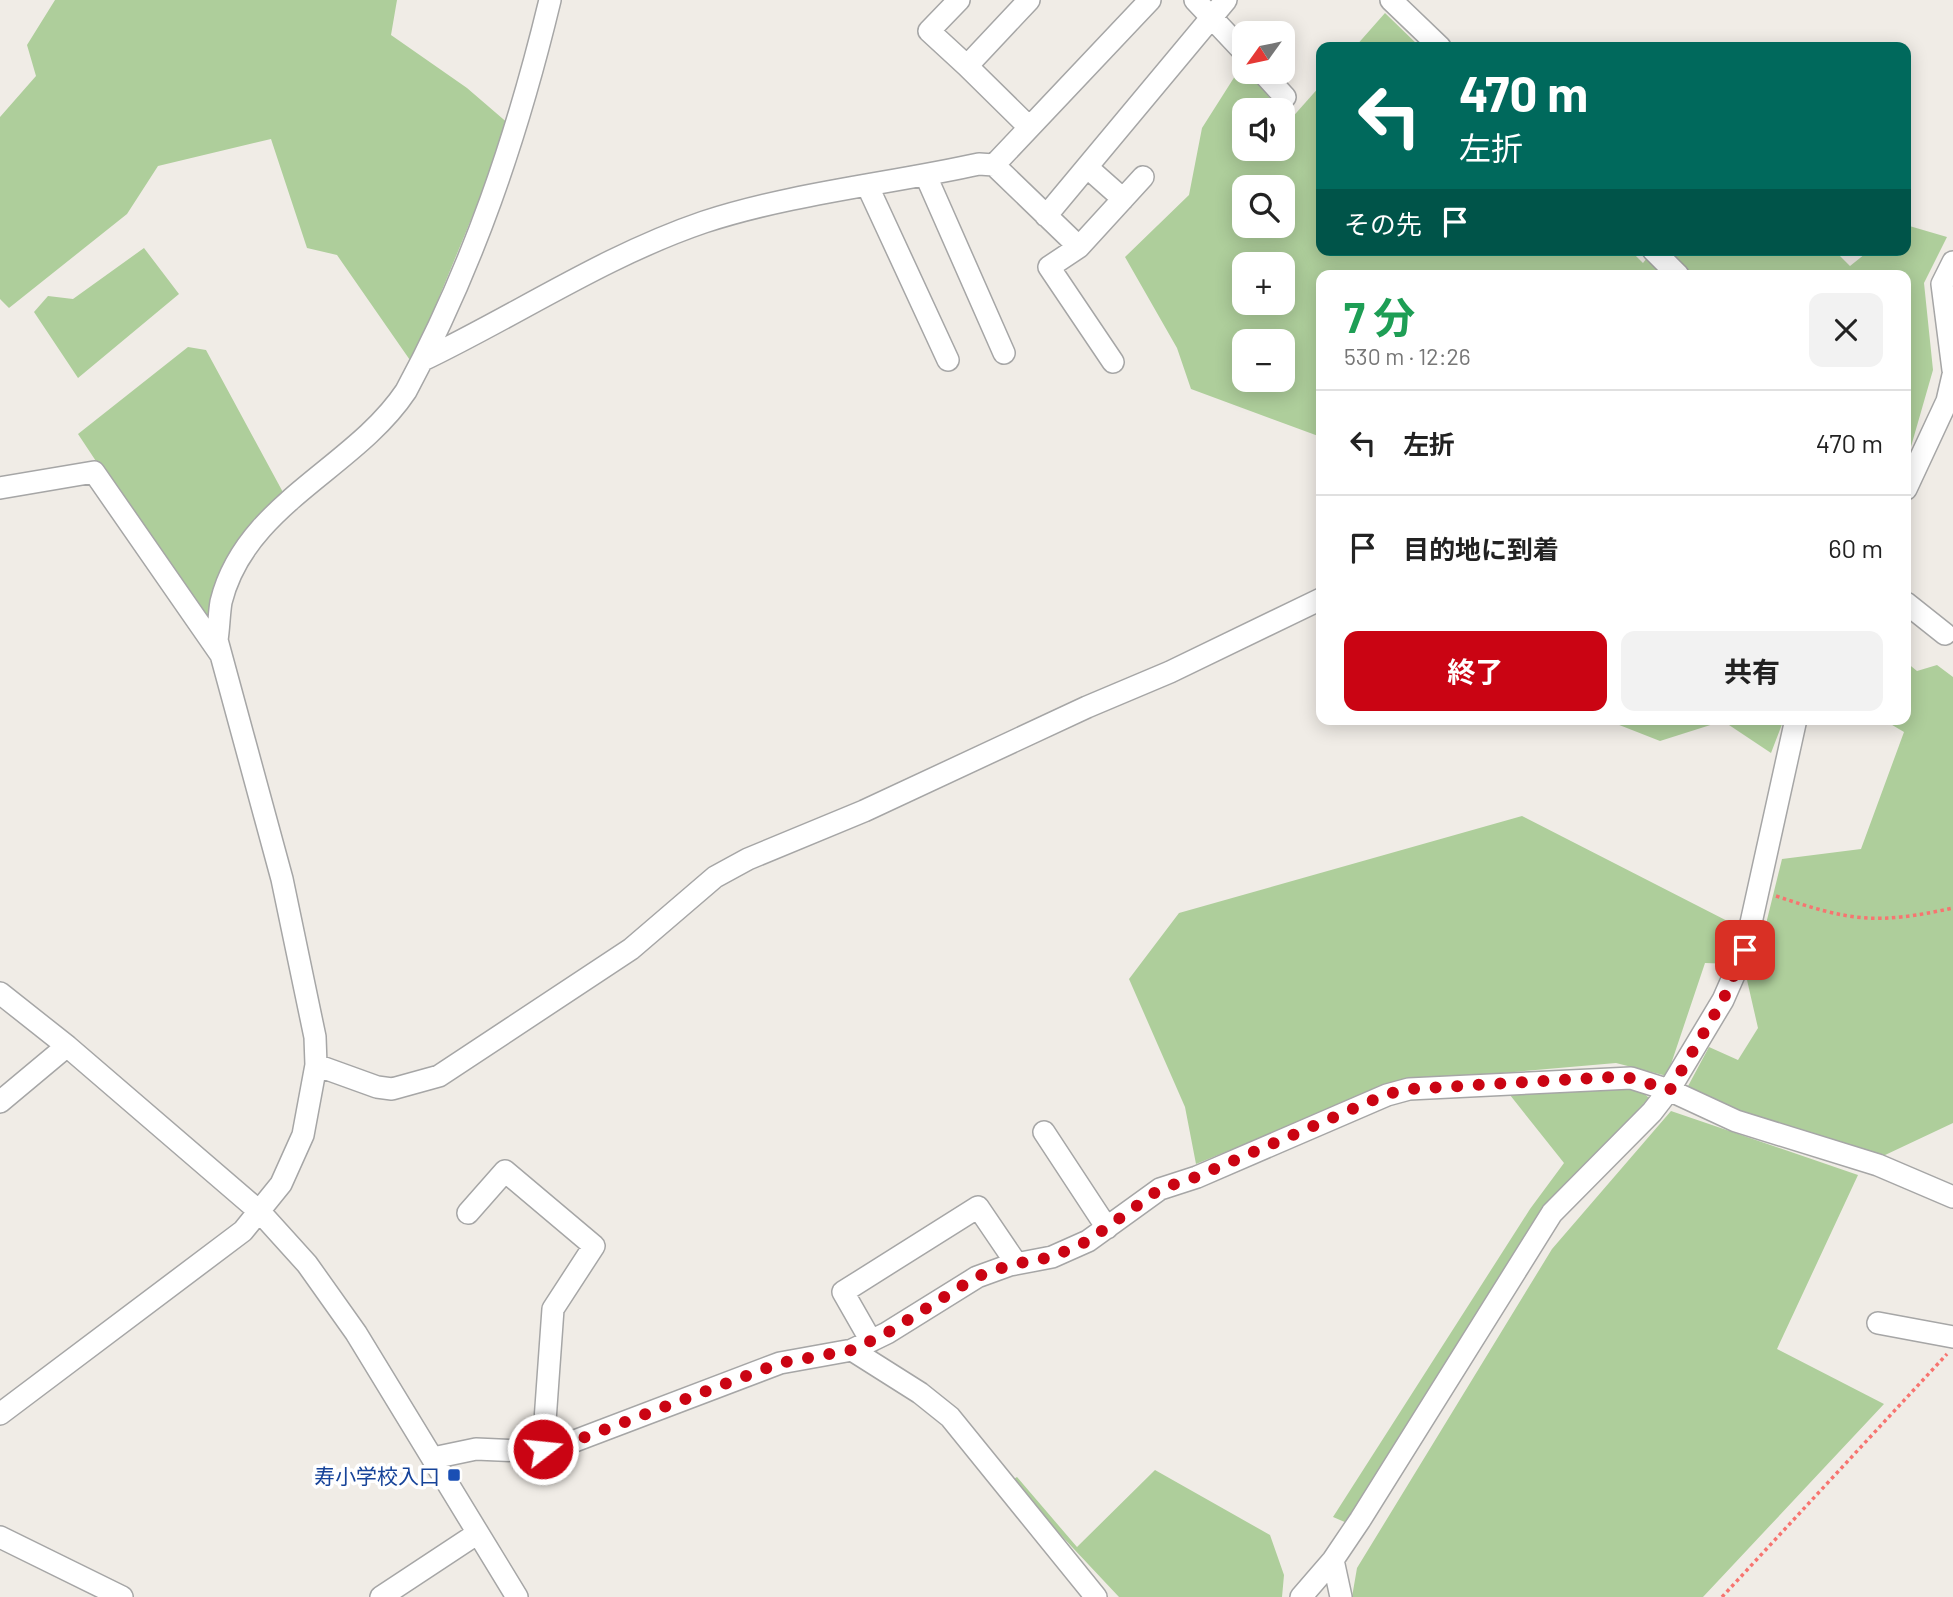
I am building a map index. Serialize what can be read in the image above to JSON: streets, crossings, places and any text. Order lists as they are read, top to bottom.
{
  "places": {
    "transit": ["寿小学校入口"]
  },
  "north": "bottom left",
  "page": {
    "map_buttons": ["+", "−"],
    "turn": ["470 m", "左折"],
    "then": "その先",
    "heading": ["7 分", "530 m · 12:26"],
    "list": [
      {
        "name": "左折",
        "value": "470 m"
      },
      {
        "name": "目的地に到着",
        "value": "60 m"
      }
    ],
    "buttons": ["終了", "共有"]
  }
}
